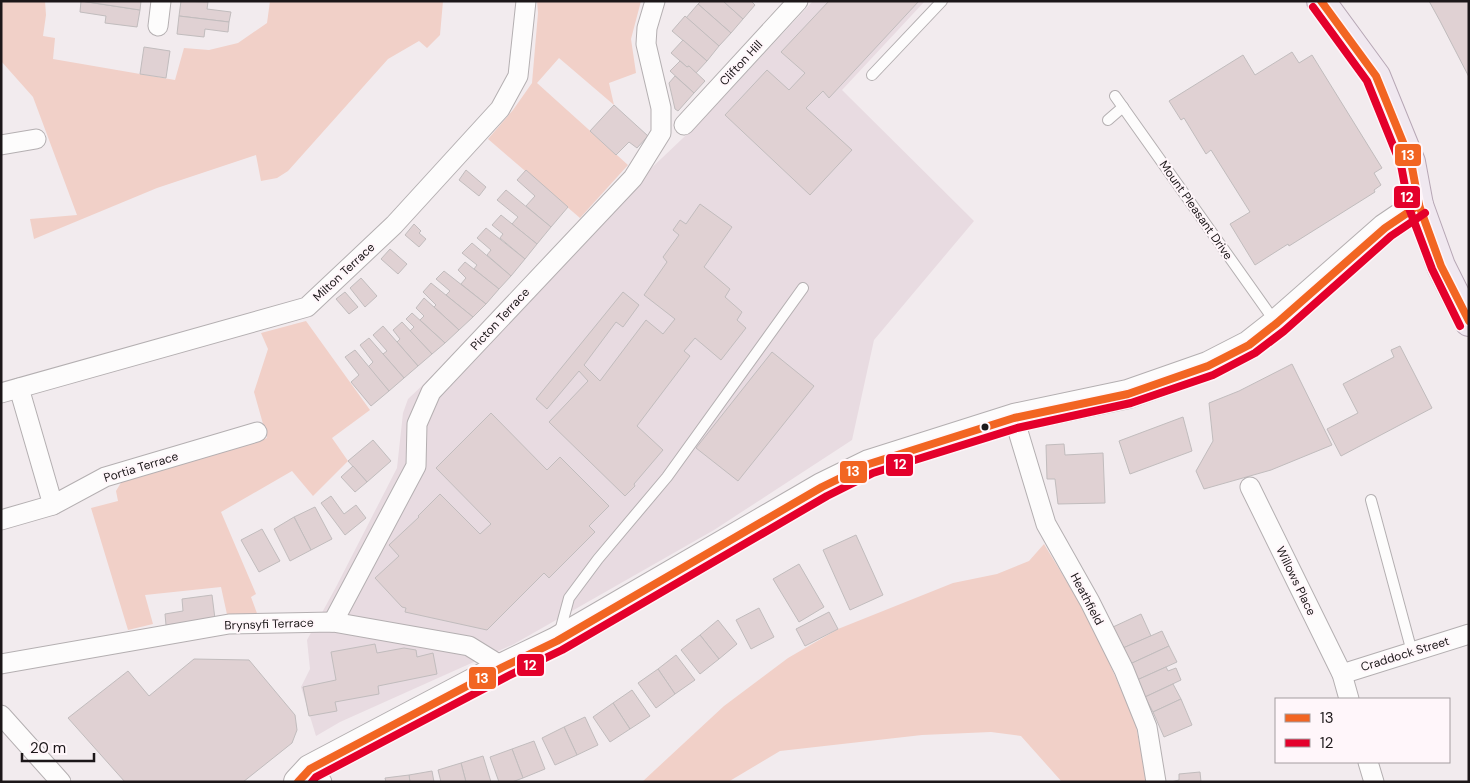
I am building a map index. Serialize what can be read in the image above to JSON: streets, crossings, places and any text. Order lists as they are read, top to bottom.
{
  "streets": {
    "street": [
      "Clifton Hill",
      "Milton Terrace",
      "Picton Terrace",
      "Portia Terrace",
      "Willows Place",
      "Heathfield",
      "Brynsyfi Terrace",
      "Craddock Street"
    ],
    "lane": ["Mount Pleasant Drive"]
  },
  "crossings": [
    ["Picton Terrace", "Brynsyfi Terrace"],
    ["Willows Place", "Craddock Street"]
  ],
  "lines": ["transit line 13", "transit line 12"],
  "legend": ["13", "12"],
  "scale_bar": "20 m"
}
